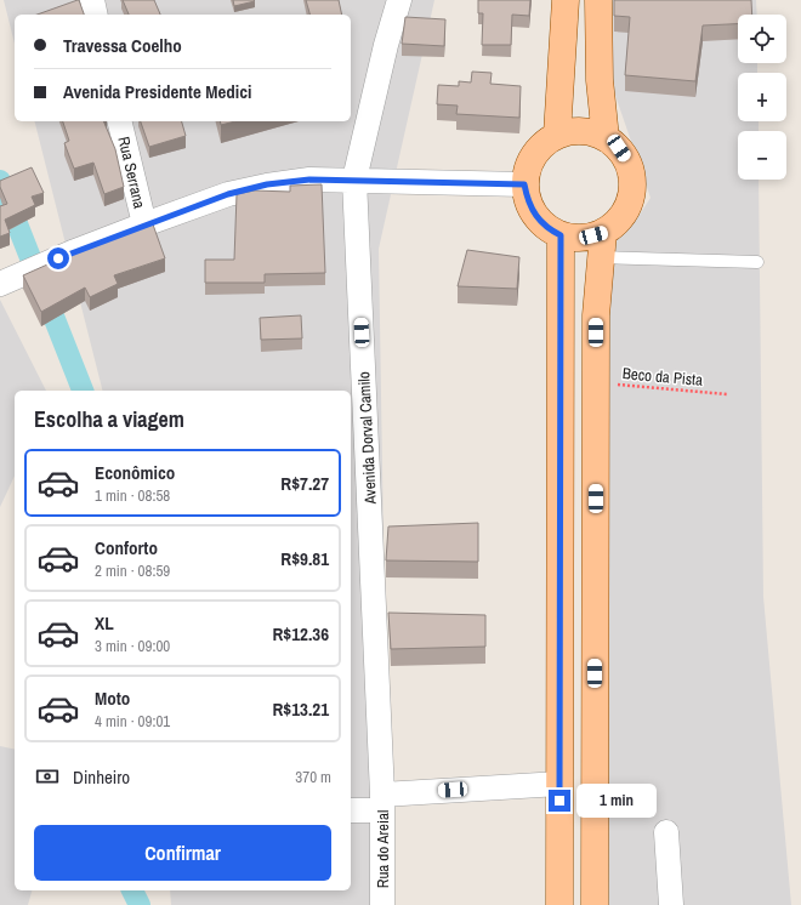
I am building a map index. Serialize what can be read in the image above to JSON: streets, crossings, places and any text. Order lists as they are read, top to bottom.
{
  "streets": {
    "street": ["Rua Serrana", "Avenida Dorval Camilo", "Rua do Areial"],
    "path": ["Beco da Pista"]
  },
  "crossings": [
    ["Avenida Dorval Camilo", "Rua do Areial"]
  ],
  "page": {
    "map_buttons": ["+", "−"],
    "banner": ["Travessa Coelho", "Avenida Presidente Medici"],
    "heading": "Escolha a viagem",
    "list": [
      {
        "name": "Econômico",
        "note": "1 min · 08:58",
        "value": "R$7.27"
      },
      {
        "name": "Conforto",
        "note": "2 min · 08:59",
        "value": "R$9.81"
      },
      {
        "name": "XL",
        "note": "3 min · 09:00",
        "value": "R$12.36"
      },
      {
        "name": "Moto",
        "note": "4 min · 09:01",
        "value": "R$13.21"
      }
    ],
    "pay": ["Dinheiro", "370 m"],
    "bubble": "1 min",
    "buttons": "Confirmar"
  }
}
